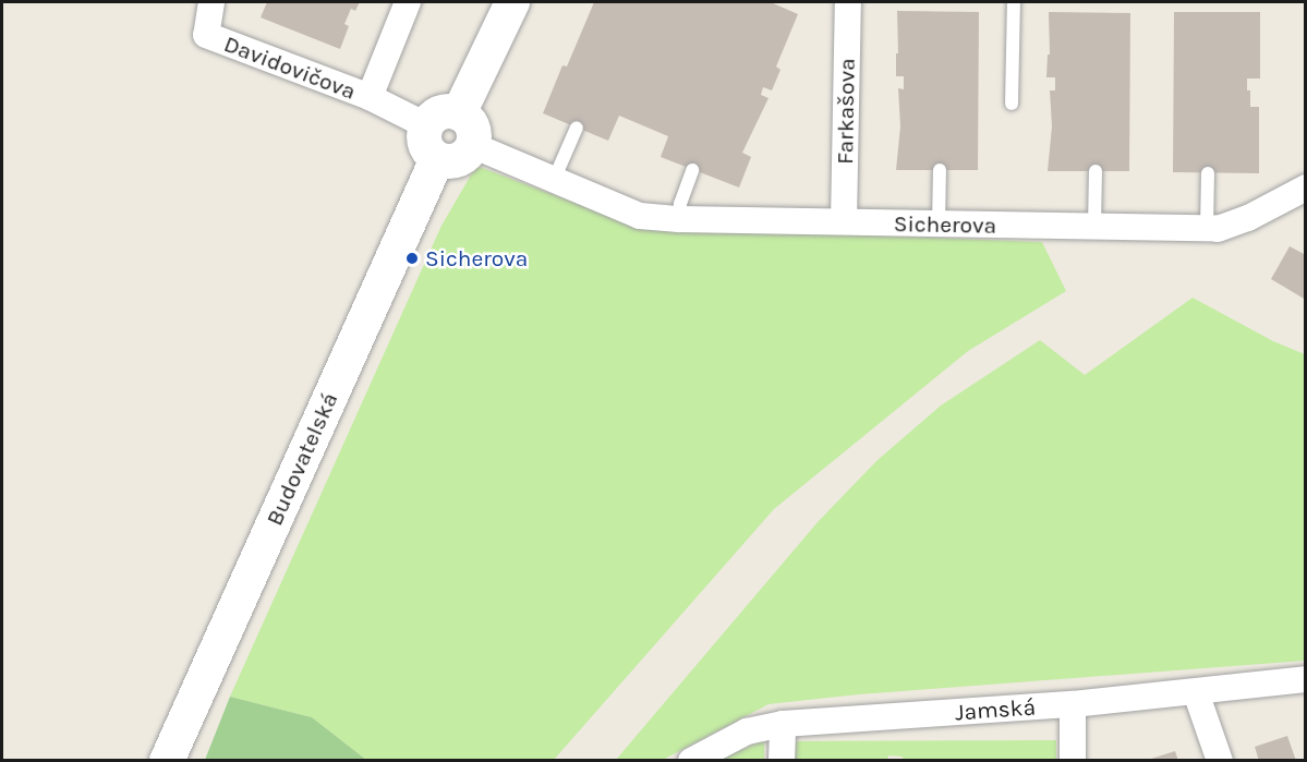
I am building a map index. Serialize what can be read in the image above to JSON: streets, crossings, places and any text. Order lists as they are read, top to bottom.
{
  "streets": {
    "street": [
      "Davidovičova",
      "Farkašova",
      "Sicherova",
      "Budovatelská",
      "Jamská"
    ]
  },
  "crossings": [
    ["Davidovičova", "Sicherova"],
    ["Davidovičova", "Budovatelská"],
    ["Farkašova", "Sicherova"],
    ["Sicherova", "Budovatelská"]
  ],
  "places": ["Sicherova"]
}
